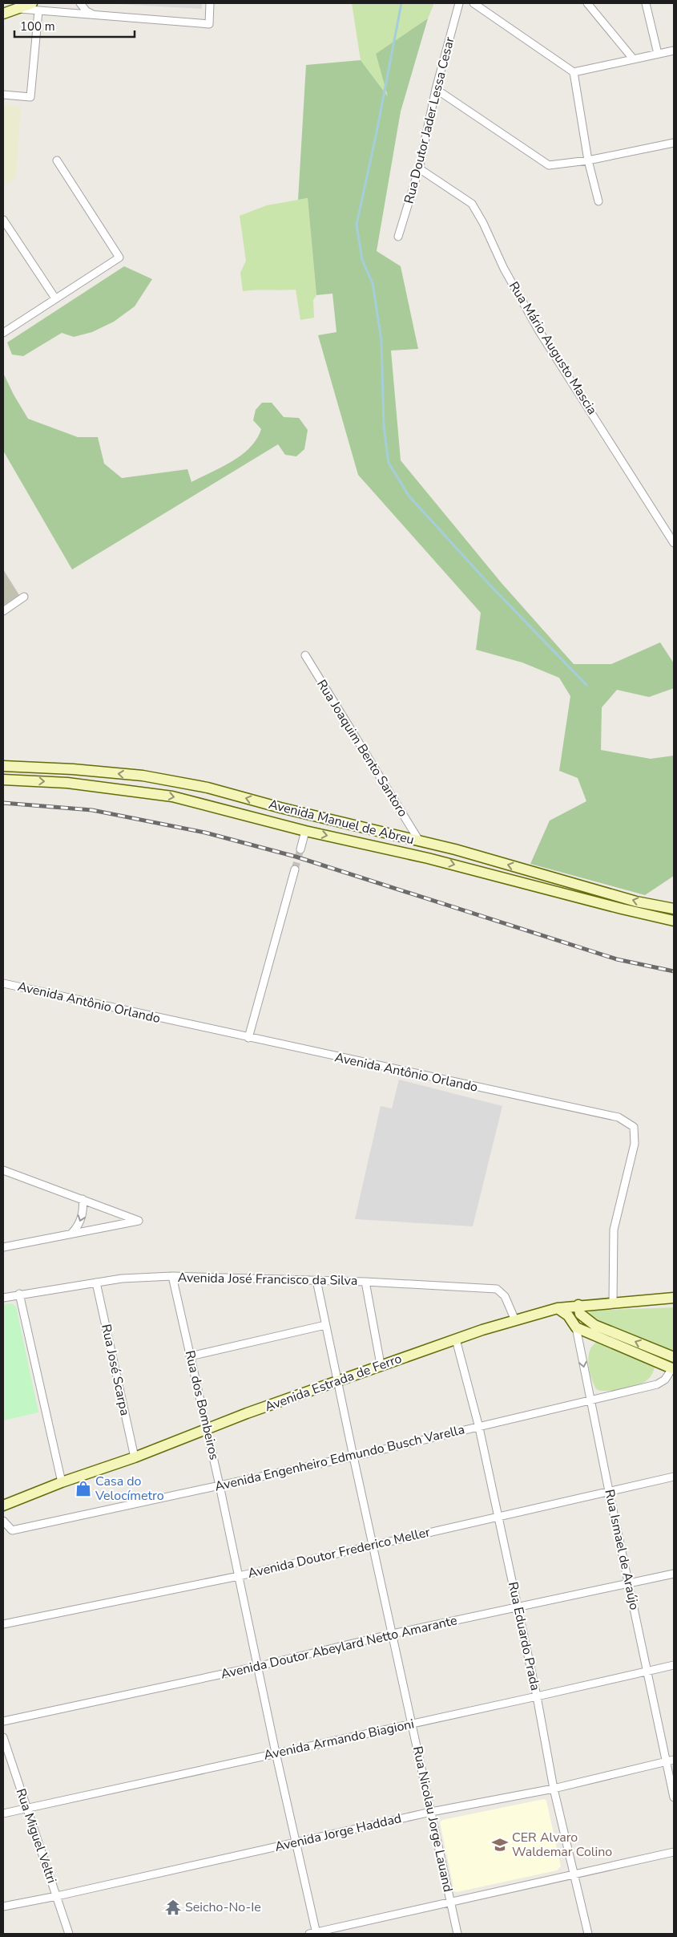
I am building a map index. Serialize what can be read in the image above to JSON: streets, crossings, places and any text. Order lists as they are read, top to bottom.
{
  "streets": {
    "main road": ["Avenida Manuel de Abreu", "Avenida Estrada de Ferro", "Rua Ismael de Araújo"],
    "street": [
      "Rua Doutor Jader Lessa Cesar",
      "Rua Mário Augusto Mascia",
      "Rua Joaquim Bento Santoro",
      "Avenida Antônio Orlando",
      "Avenida José Francisco da Silva",
      "Rua José Scarpa",
      "Rua dos Bombeiros",
      "Avenida Engenheiro Edmundo Busch Varella",
      "Avenida Doutor Frederico Meller",
      "Rua Eduardo Prada",
      "Avenida Doutor Abeylard Netto Amarante",
      "Avenida Armando Biagioni",
      "Rua Nicolau Jorge Lauand",
      "Avenida Jorge Haddad",
      "Rua Miguel Veltri"
    ]
  },
  "crossings": [
    ["Rua Doutor Jader Lessa Cesar", "Rua Mário Augusto Mascia"],
    ["Rua Joaquim Bento Santoro", "Avenida Manuel de Abreu"],
    ["Avenida Antônio Orlando", "Avenida Estrada de Ferro"],
    ["Avenida José Francisco da Silva", "Rua José Scarpa"],
    ["Avenida José Francisco da Silva", "Avenida Estrada de Ferro"],
    ["Avenida José Francisco da Silva", "Rua dos Bombeiros"],
    ["Avenida José Francisco da Silva", "Rua Nicolau Jorge Lauand"],
    ["Rua José Scarpa", "Avenida Estrada de Ferro"],
    ["Avenida Estrada de Ferro", "Rua dos Bombeiros"],
    ["Avenida Estrada de Ferro", "Rua Ismael de Araújo"],
    ["Avenida Estrada de Ferro", "Rua Eduardo Prada"],
    ["Avenida Estrada de Ferro", "Rua Nicolau Jorge Lauand"],
    ["Rua dos Bombeiros", "Avenida Engenheiro Edmundo Busch Varella"],
    ["Rua dos Bombeiros", "Avenida Doutor Frederico Meller"],
    ["Rua dos Bombeiros", "Avenida Doutor Abeylard Netto Amarante"],
    ["Rua dos Bombeiros", "Avenida Armando Biagioni"],
    ["Rua dos Bombeiros", "Avenida Jorge Haddad"],
    ["Avenida Engenheiro Edmundo Busch Varella", "Rua Ismael de Araújo"],
    ["Avenida Engenheiro Edmundo Busch Varella", "Rua Eduardo Prada"],
    ["Avenida Engenheiro Edmundo Busch Varella", "Rua Nicolau Jorge Lauand"],
    ["Rua Ismael de Araújo", "Avenida Doutor Frederico Meller"],
    ["Rua Ismael de Araújo", "Avenida Doutor Abeylard Netto Amarante"],
    ["Rua Ismael de Araújo", "Avenida Armando Biagioni"],
    ["Rua Ismael de Araújo", "Avenida Jorge Haddad"],
    ["Avenida Doutor Frederico Meller", "Rua Eduardo Prada"],
    ["Avenida Doutor Frederico Meller", "Rua Nicolau Jorge Lauand"],
    ["Rua Eduardo Prada", "Avenida Doutor Abeylard Netto Amarante"],
    ["Rua Eduardo Prada", "Avenida Armando Biagioni"],
    ["Rua Eduardo Prada", "Avenida Jorge Haddad"],
    ["Avenida Doutor Abeylard Netto Amarante", "Rua Nicolau Jorge Lauand"],
    ["Avenida Armando Biagioni", "Rua Nicolau Jorge Lauand"],
    ["Avenida Armando Biagioni", "Rua Miguel Veltri"],
    ["Rua Nicolau Jorge Lauand", "Avenida Jorge Haddad"],
    ["Avenida Jorge Haddad", "Rua Miguel Veltri"]
  ],
  "places": {
    "shop": ["Casa do Velocímetro"],
    "school or university": ["CER Alvaro Waldemar Colino"],
    "temple": ["Seicho-No-Ie"]
  },
  "scale_bar": "100 m"
}
